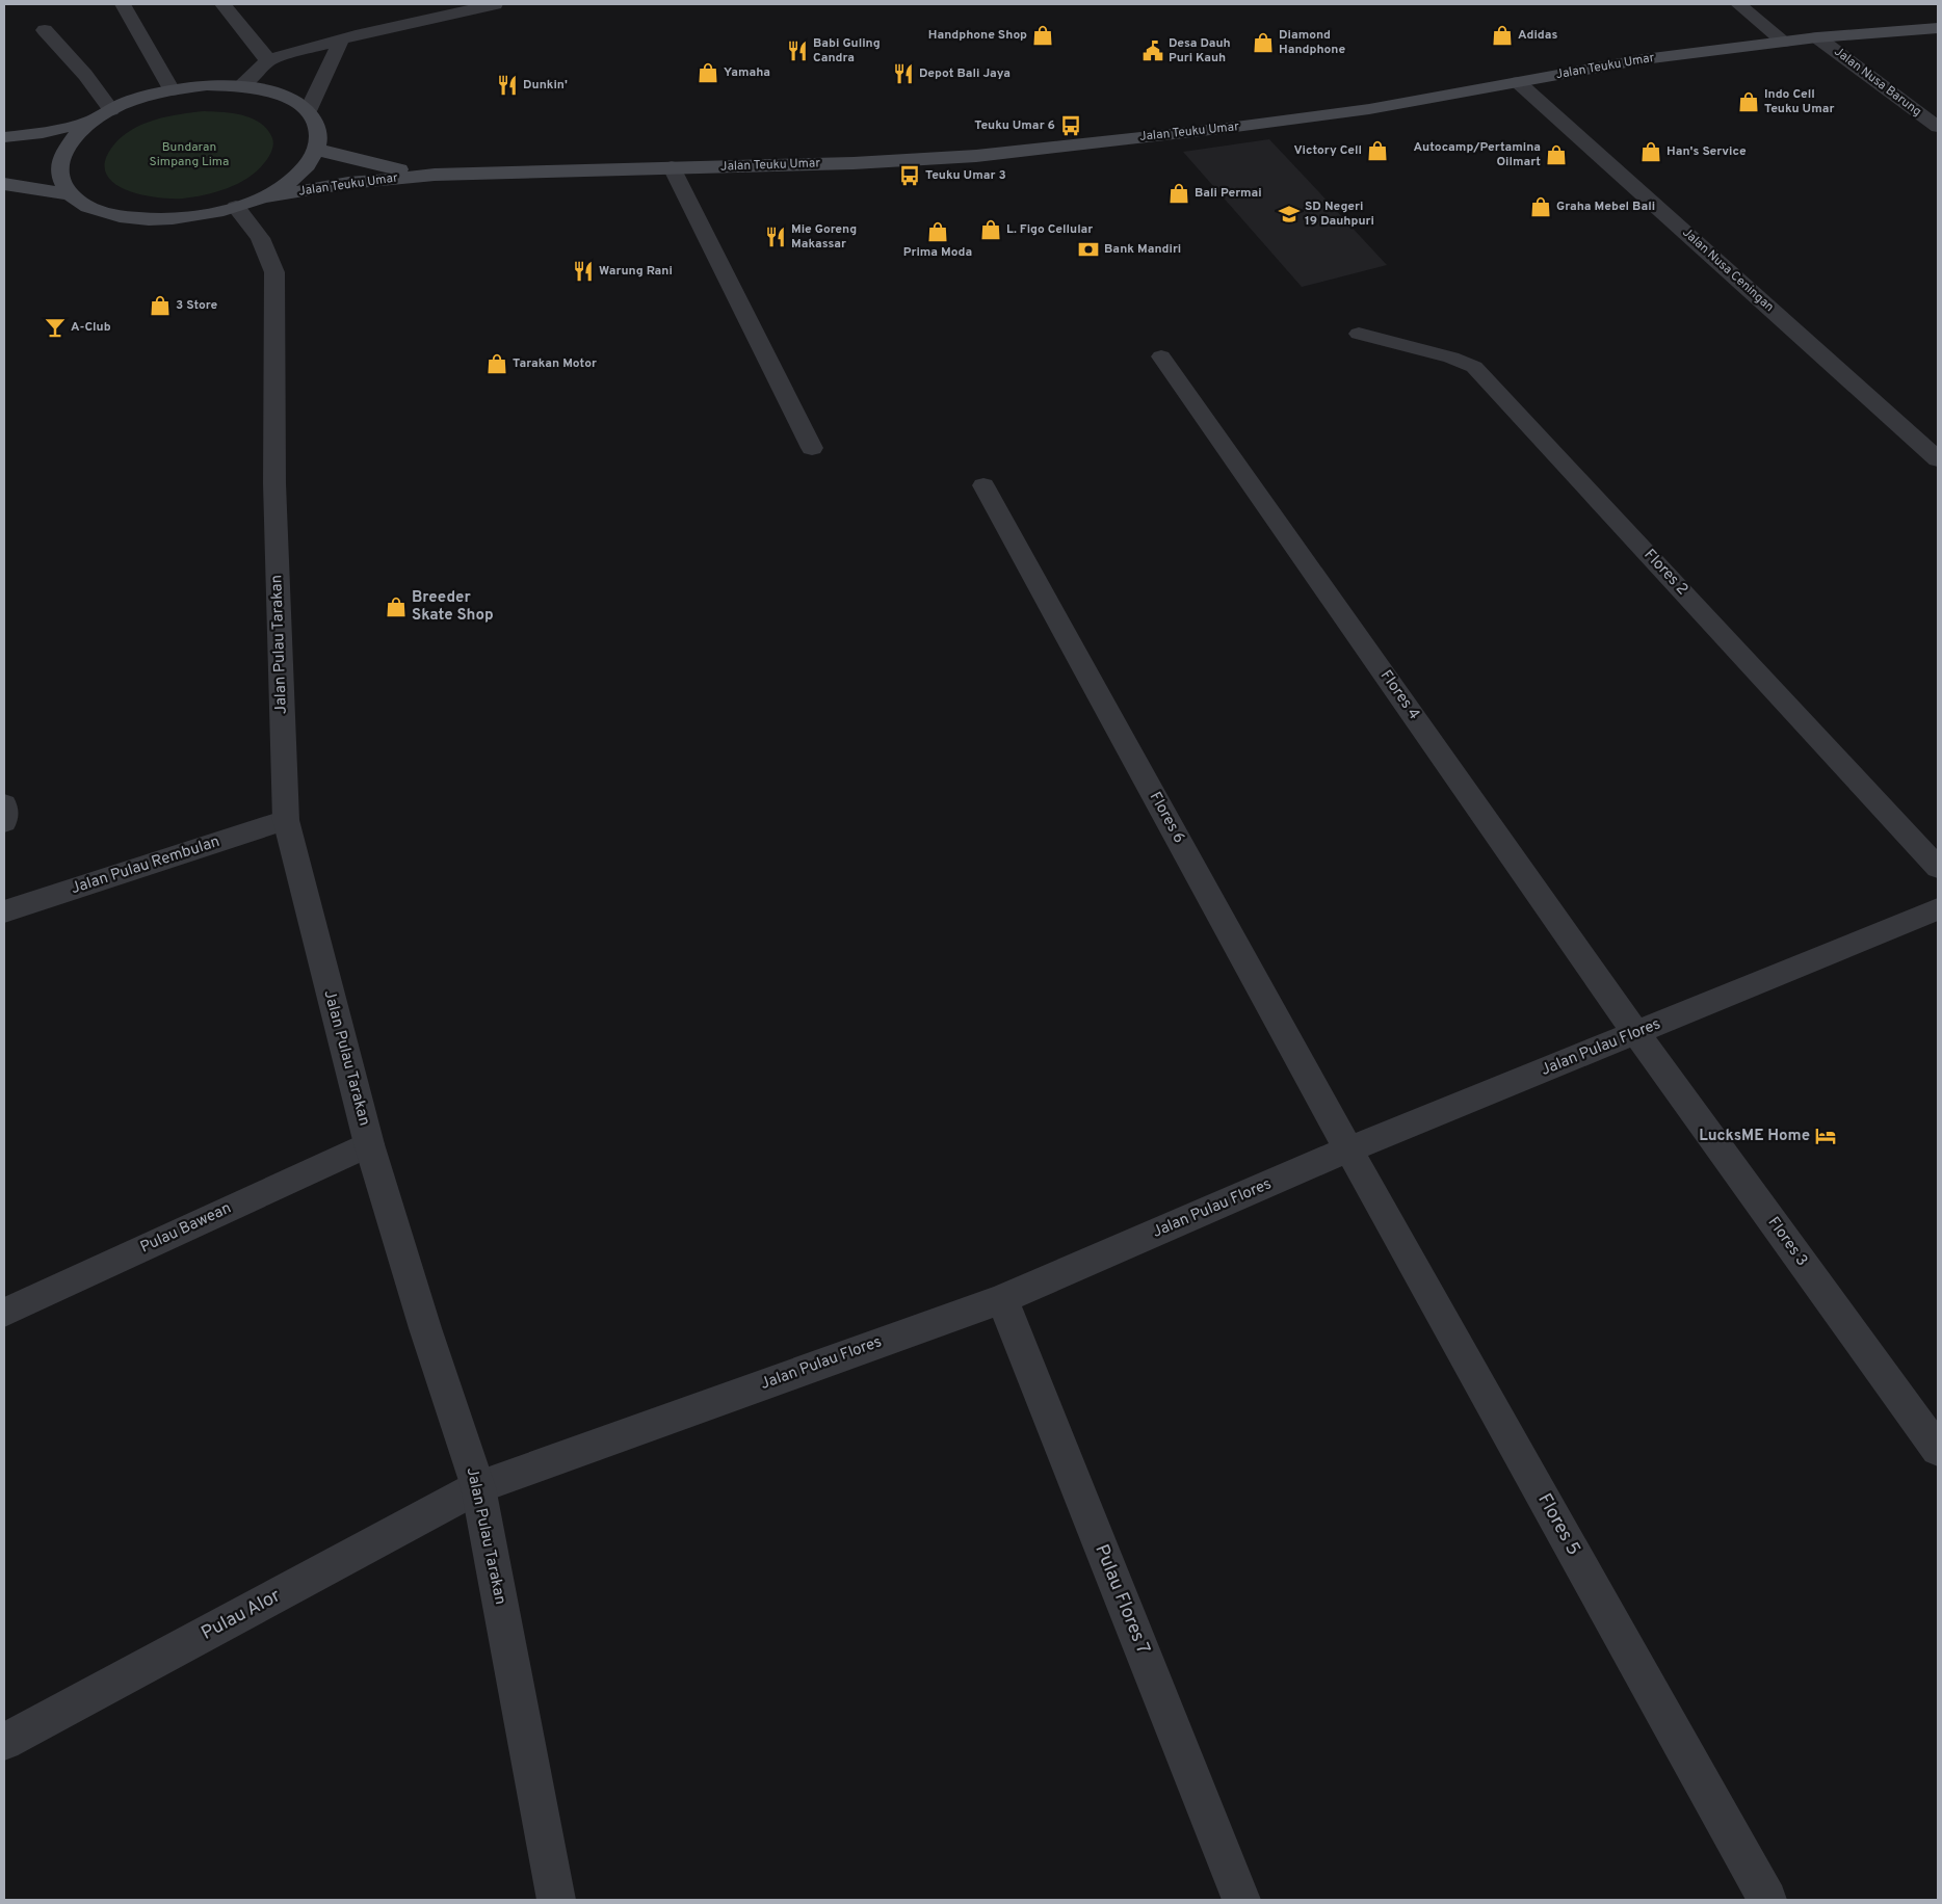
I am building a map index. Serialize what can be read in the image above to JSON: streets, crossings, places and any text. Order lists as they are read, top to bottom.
{
  "streets": {
    "main road": ["Jalan Teuku Umar"],
    "street": [
      "Jalan Nusa Barung",
      "Jalan Nusa Ceningan",
      "Flores 2",
      "Jalan Pulau Tarakan",
      "Flores 4",
      "Flores 6",
      "Jalan Pulau Rembulan",
      "Jalan Pulau Flores",
      "Pulau Bawean",
      "Flores 3",
      "Flores 5",
      "Pulau Flores 7",
      "Pulau Alor"
    ]
  },
  "crossings": [
    ["Jalan Teuku Umar", "Jalan Nusa Barung"],
    ["Jalan Teuku Umar", "Jalan Nusa Ceningan"],
    ["Jalan Teuku Umar", "Jalan Pulau Tarakan"],
    ["Jalan Pulau Tarakan", "Jalan Pulau Rembulan"],
    ["Jalan Pulau Tarakan", "Jalan Pulau Flores"],
    ["Jalan Pulau Tarakan", "Pulau Bawean"],
    ["Jalan Pulau Tarakan", "Pulau Alor"],
    ["Flores 4", "Jalan Pulau Flores"],
    ["Flores 4", "Flores 3"],
    ["Flores 6", "Jalan Pulau Flores"],
    ["Flores 6", "Flores 5"],
    ["Jalan Pulau Flores", "Flores 3"],
    ["Jalan Pulau Flores", "Flores 5"],
    ["Jalan Pulau Flores", "Pulau Flores 7"],
    ["Jalan Pulau Flores", "Pulau Alor"]
  ],
  "parks": ["Bundaran Simpang Lima"],
  "places": {
    "shop": [
      "Handphone Shop",
      "Adidas",
      "Diamond Handphone",
      "Yamaha",
      "Indo Cell Teuku Umar",
      "Victory Cell",
      "Han's Service",
      "Autocamp/Pertamina Oilmart",
      "Bali Permai",
      "Graha Mebel Bali",
      "L. Figo Cellular",
      "Prima Moda",
      "3 Store",
      "Tarakan Motor",
      "Breeder Skate Shop"
    ],
    "restaurant": [
      "Babi Guling Candra",
      "Depot Bali Jaya",
      "Dunkin'",
      "Mie Goreng Makassar",
      "Warung Rani"
    ],
    "public building": ["Desa Dauh Puri Kauh"],
    "bus stop": ["Teuku Umar 6", "Teuku Umar 3"],
    "school or university": ["SD Negeri 19 Dauhpuri"],
    "bank": ["Bank Mandiri"],
    "bar": ["A-Club"],
    "hotel": ["LucksME Home"]
  }
}
